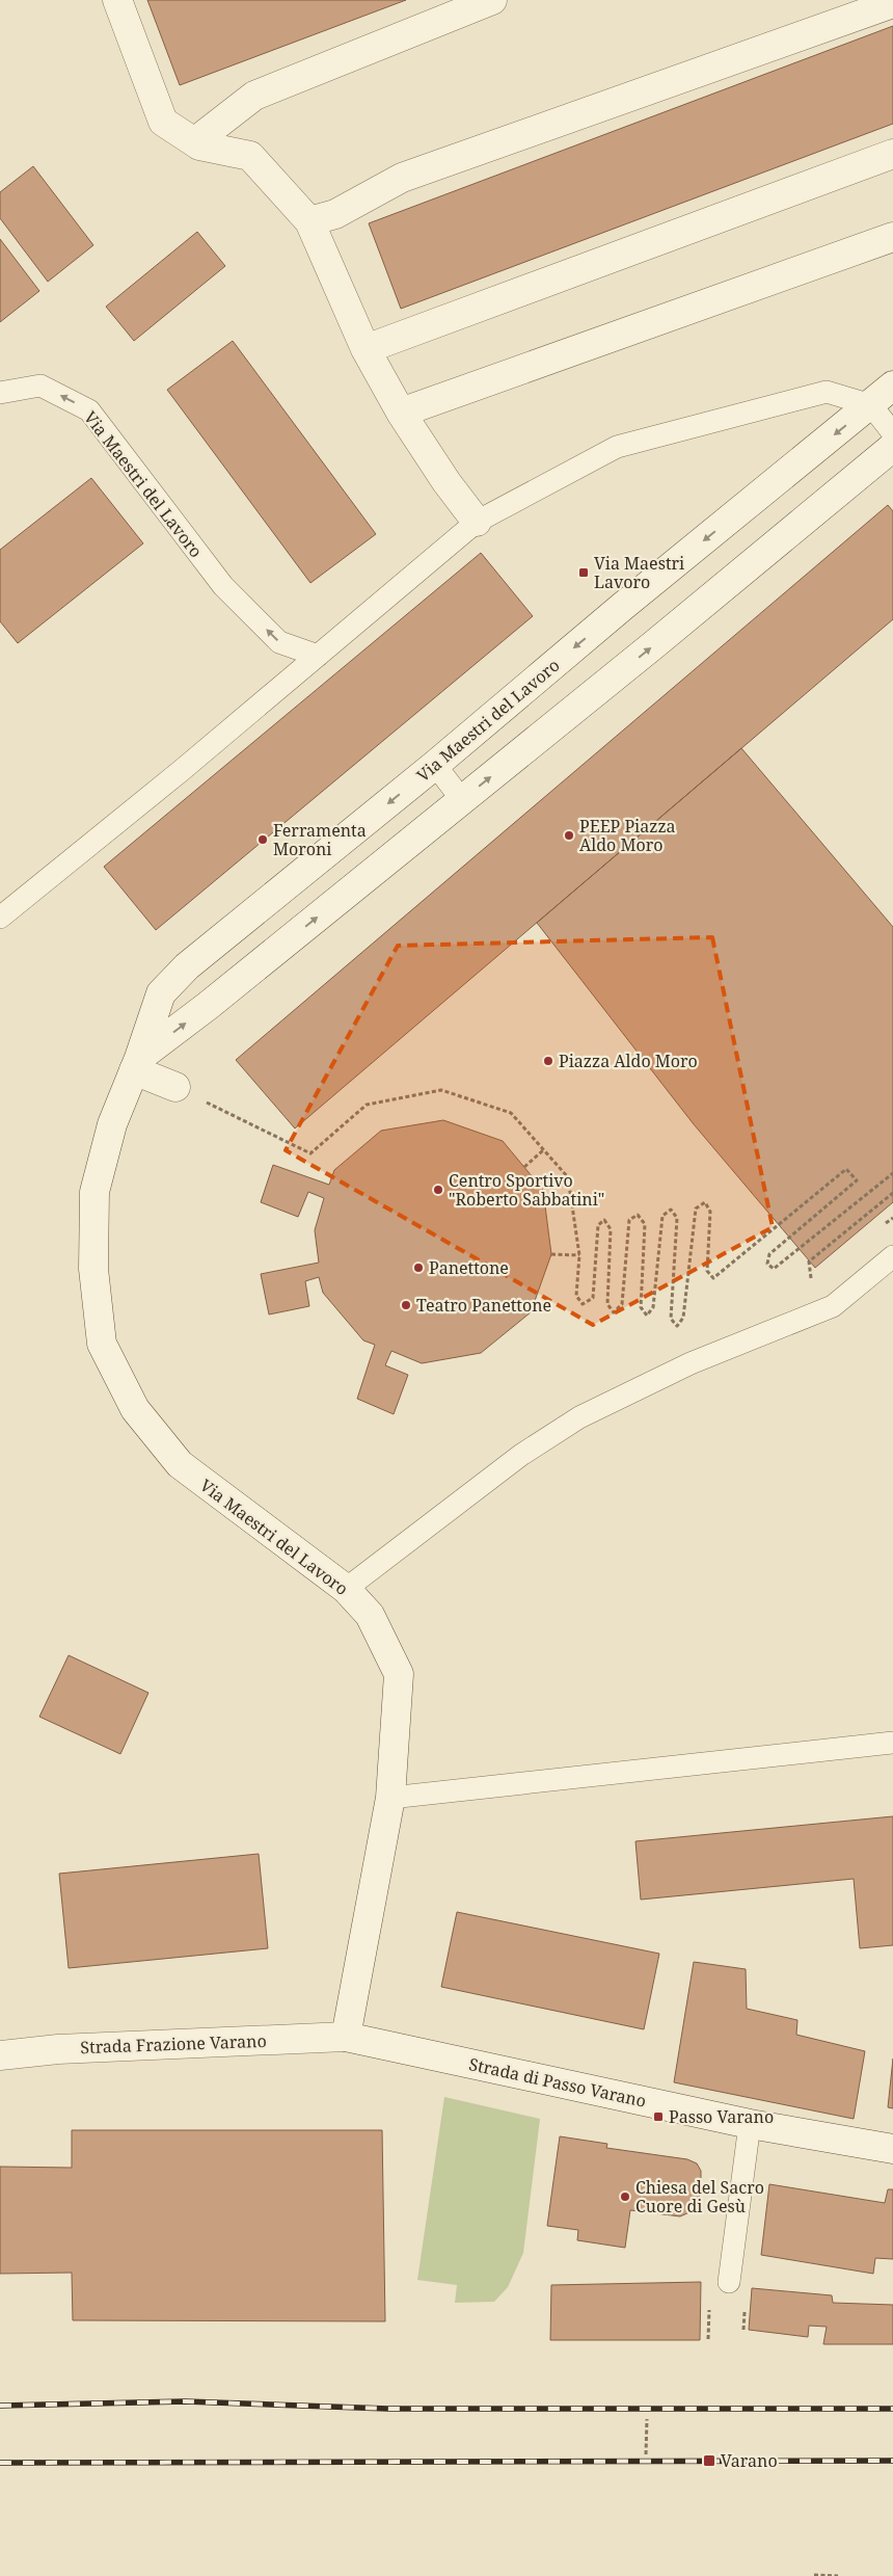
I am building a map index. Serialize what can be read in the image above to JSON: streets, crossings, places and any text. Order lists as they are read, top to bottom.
{
  "streets": {
    "street": ["Via Maestri del Lavoro", "Strada Frazione Varano", "Strada di Passo Varano"]
  },
  "crossings": [
    ["Via Maestri del Lavoro", "Strada Frazione Varano"],
    ["Via Maestri del Lavoro", "Strada di Passo Varano"],
    ["Strada Frazione Varano", "Strada di Passo Varano"]
  ],
  "places": {
    "transit": ["Via Maestri Lavoro", "Passo Varano", "Varano"],
    "other": [
      "PEEP Piazza Aldo Moro",
      "Ferramenta Moroni",
      "Piazza Aldo Moro",
      "Centro Sportivo \"Roberto Sabbatini\"",
      "Panettone",
      "Teatro Panettone",
      "Chiesa del Sacro Cuore di Gesù"
    ]
  }
}
